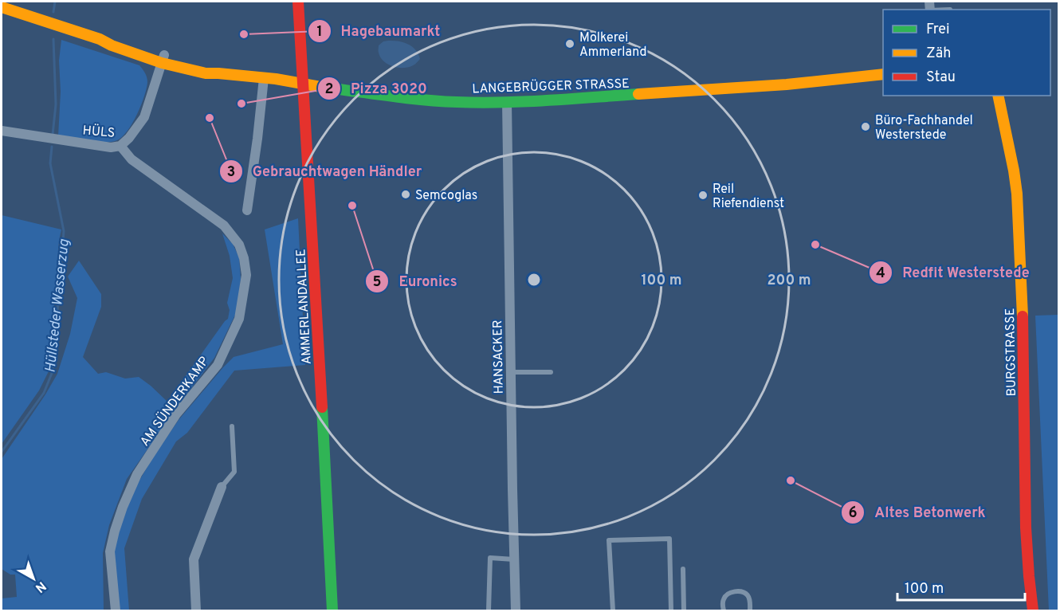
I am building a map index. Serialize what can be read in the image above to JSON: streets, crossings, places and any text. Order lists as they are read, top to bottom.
{
  "streets": {
    "street": [
      "LANGEBRÜGGER STRASSE",
      "HÜLS",
      "AMMERLANDALLEE",
      "BURGSTRASSE",
      "HANSACKER",
      "AM SÜNDERKAMP"
    ]
  },
  "crossings": [
    ["LANGEBRÜGGER STRASSE", "HÜLS"],
    ["LANGEBRÜGGER STRASSE", "AMMERLANDALLEE"],
    ["LANGEBRÜGGER STRASSE", "HANSACKER"],
    ["HÜLS", "AM SÜNDERKAMP"]
  ],
  "water": ["Hüllsteder Wasserzug"],
  "places": [
    "Hagebaumarkt",
    "Molkerei Ammerland",
    "Pizza 3020",
    "Gebrauchtwagen Händler",
    "Büro-Fachhandel Westerstede",
    "Semcoglas",
    "Reil Riefendienst",
    "Euronics",
    "Redfit Westerstede",
    "Altes Betonwerk"
  ],
  "legend": ["Frei", "Zäh", "Stau"],
  "scale_bar": "100 m",
  "north": "bottom right",
  "rings": ["100 m", "200 m"]
}
